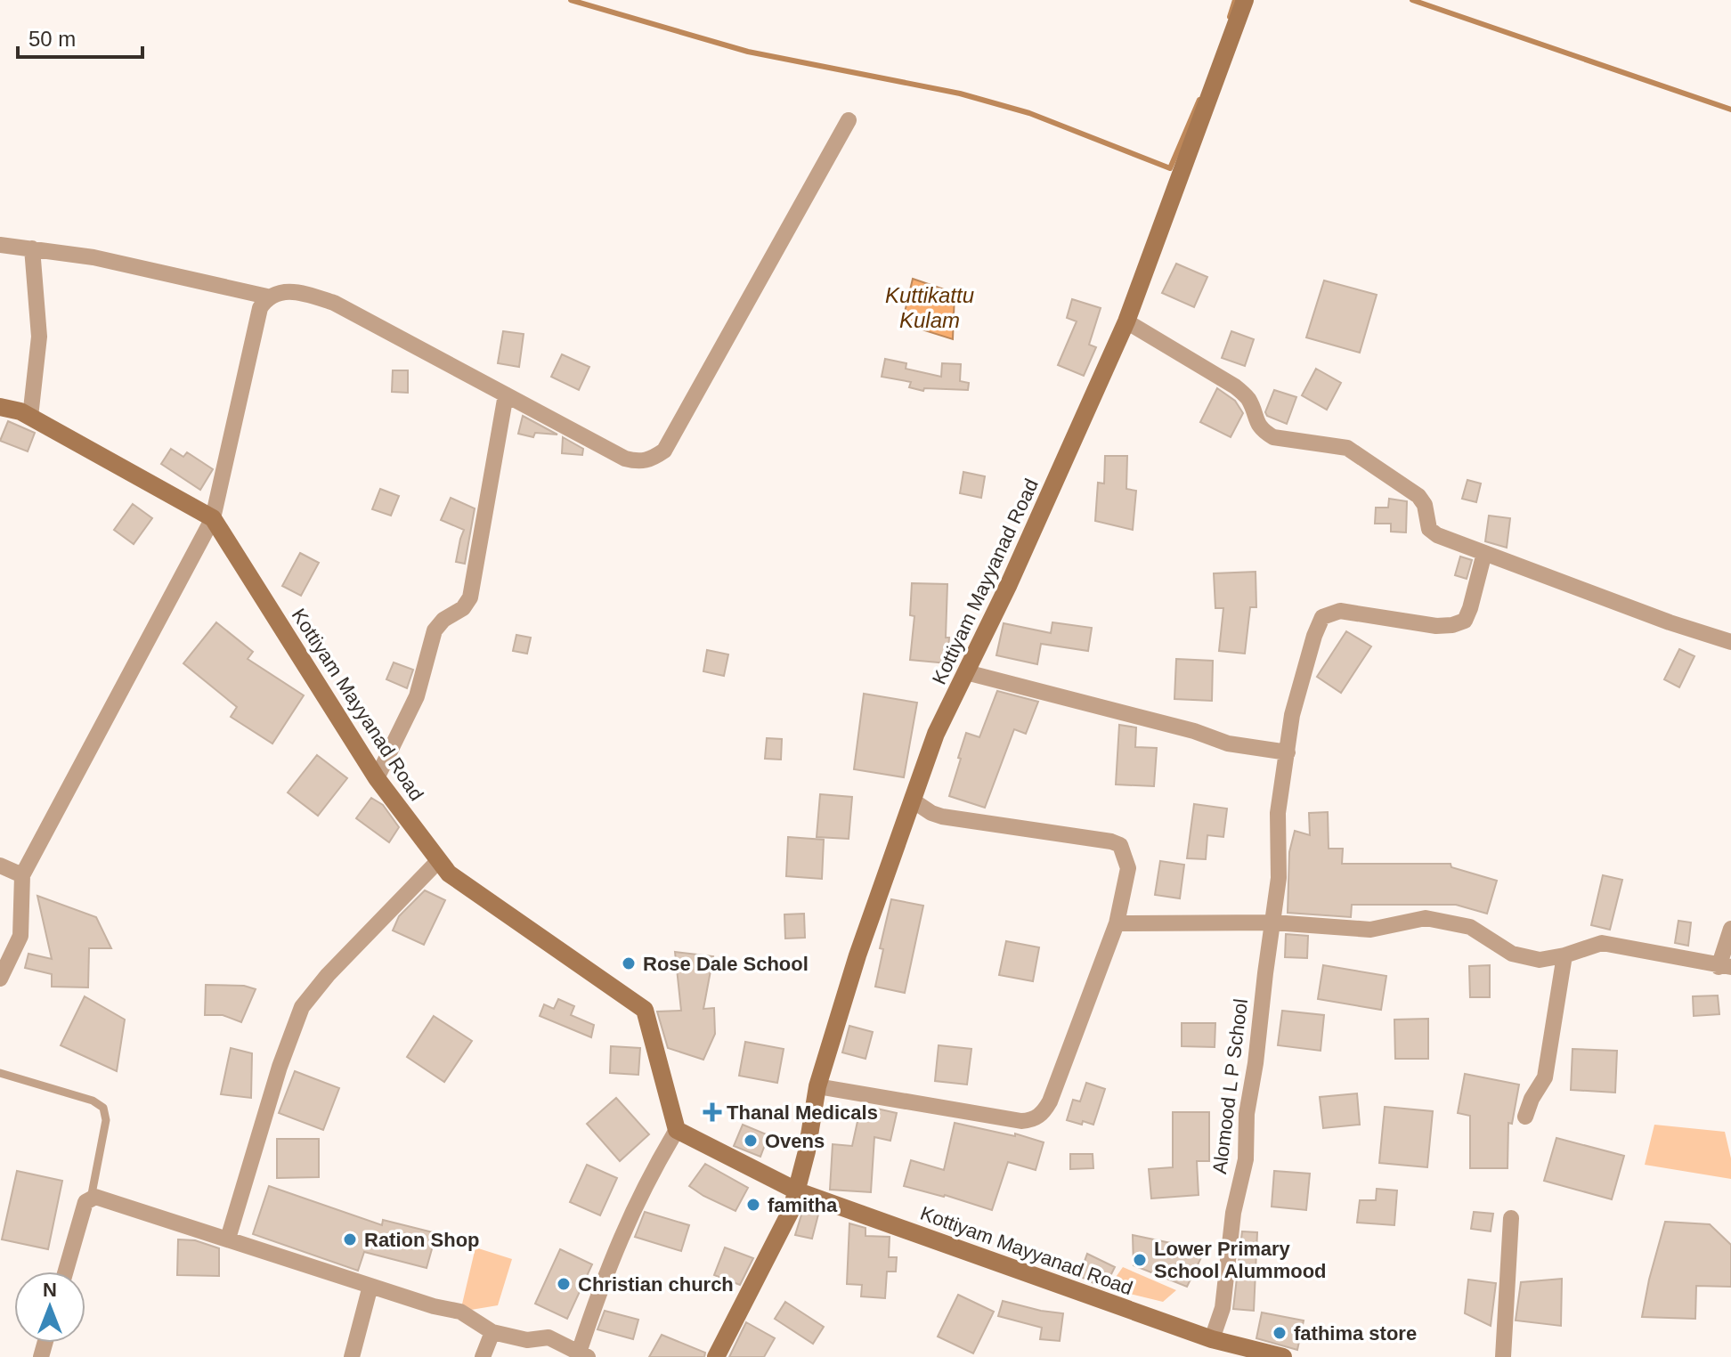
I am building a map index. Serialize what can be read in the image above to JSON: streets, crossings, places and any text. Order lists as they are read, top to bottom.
{
  "streets": {
    "main road": ["Kottiyam Mayyanad Road"],
    "street": ["Alomood L P School"]
  },
  "crossings": [
    ["Kottiyam Mayyanad Road", "Alomood L P School"]
  ],
  "water": ["Kuttikattu Kulam"],
  "places": {
    "other": [
      "Rose Dale School",
      "Ovens",
      "famitha",
      "Ration Shop",
      "Lower Primary School Alummood",
      "Christian church",
      "fathima store"
    ],
    "health": ["Thanal Medicals"]
  },
  "scale_bar": "50 m",
  "north": "top"
}
